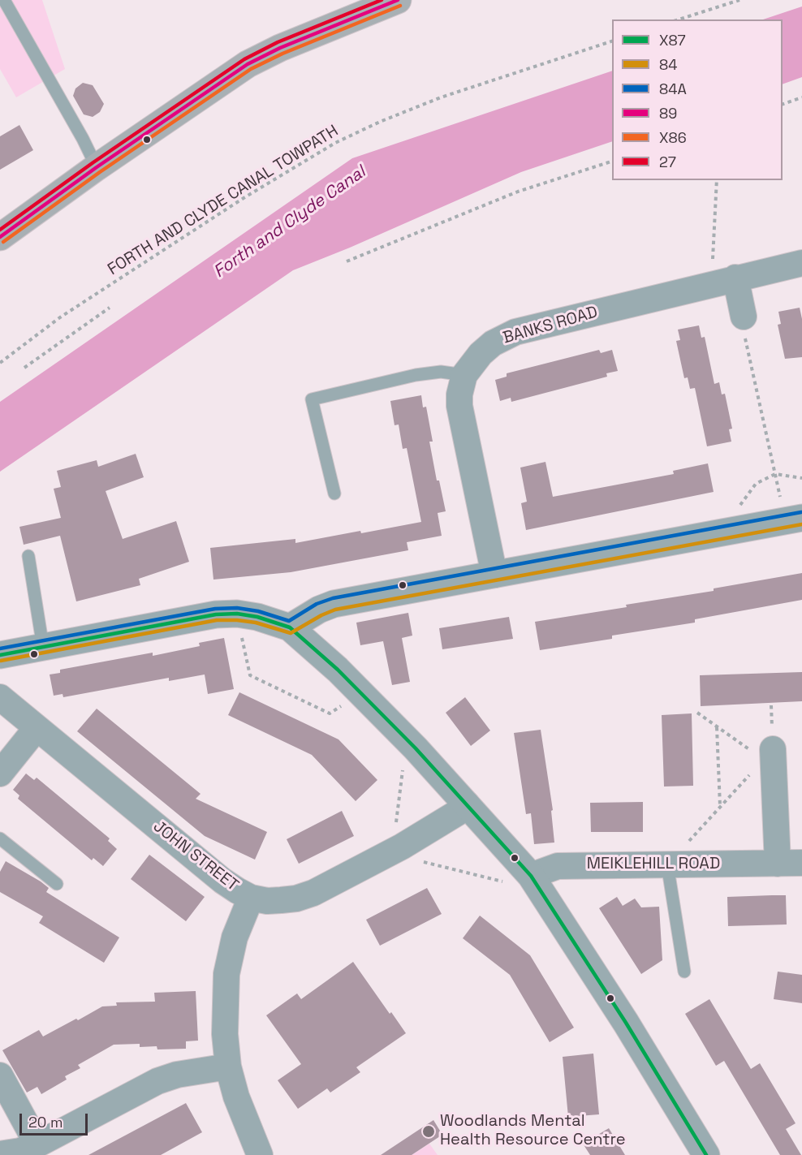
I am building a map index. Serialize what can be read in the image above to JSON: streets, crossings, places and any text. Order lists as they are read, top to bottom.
{
  "streets": {
    "street": ["BANKS ROAD", "JOHN STREET", "MEIKLEHILL ROAD"],
    "path": ["FORTH AND CLYDE CANAL TOWPATH"]
  },
  "water": ["Forth and Clyde Canal"],
  "places": ["Woodlands Mental Health Resource Centre"],
  "lines": [
    "transit line 89",
    "transit line 27",
    "transit line X86",
    "transit line 84A",
    "transit line 84",
    "transit line X87"
  ],
  "legend": [
    "X87",
    "84",
    "84A",
    "89",
    "X86",
    "27"
  ],
  "scale_bar": "20 m"
}
